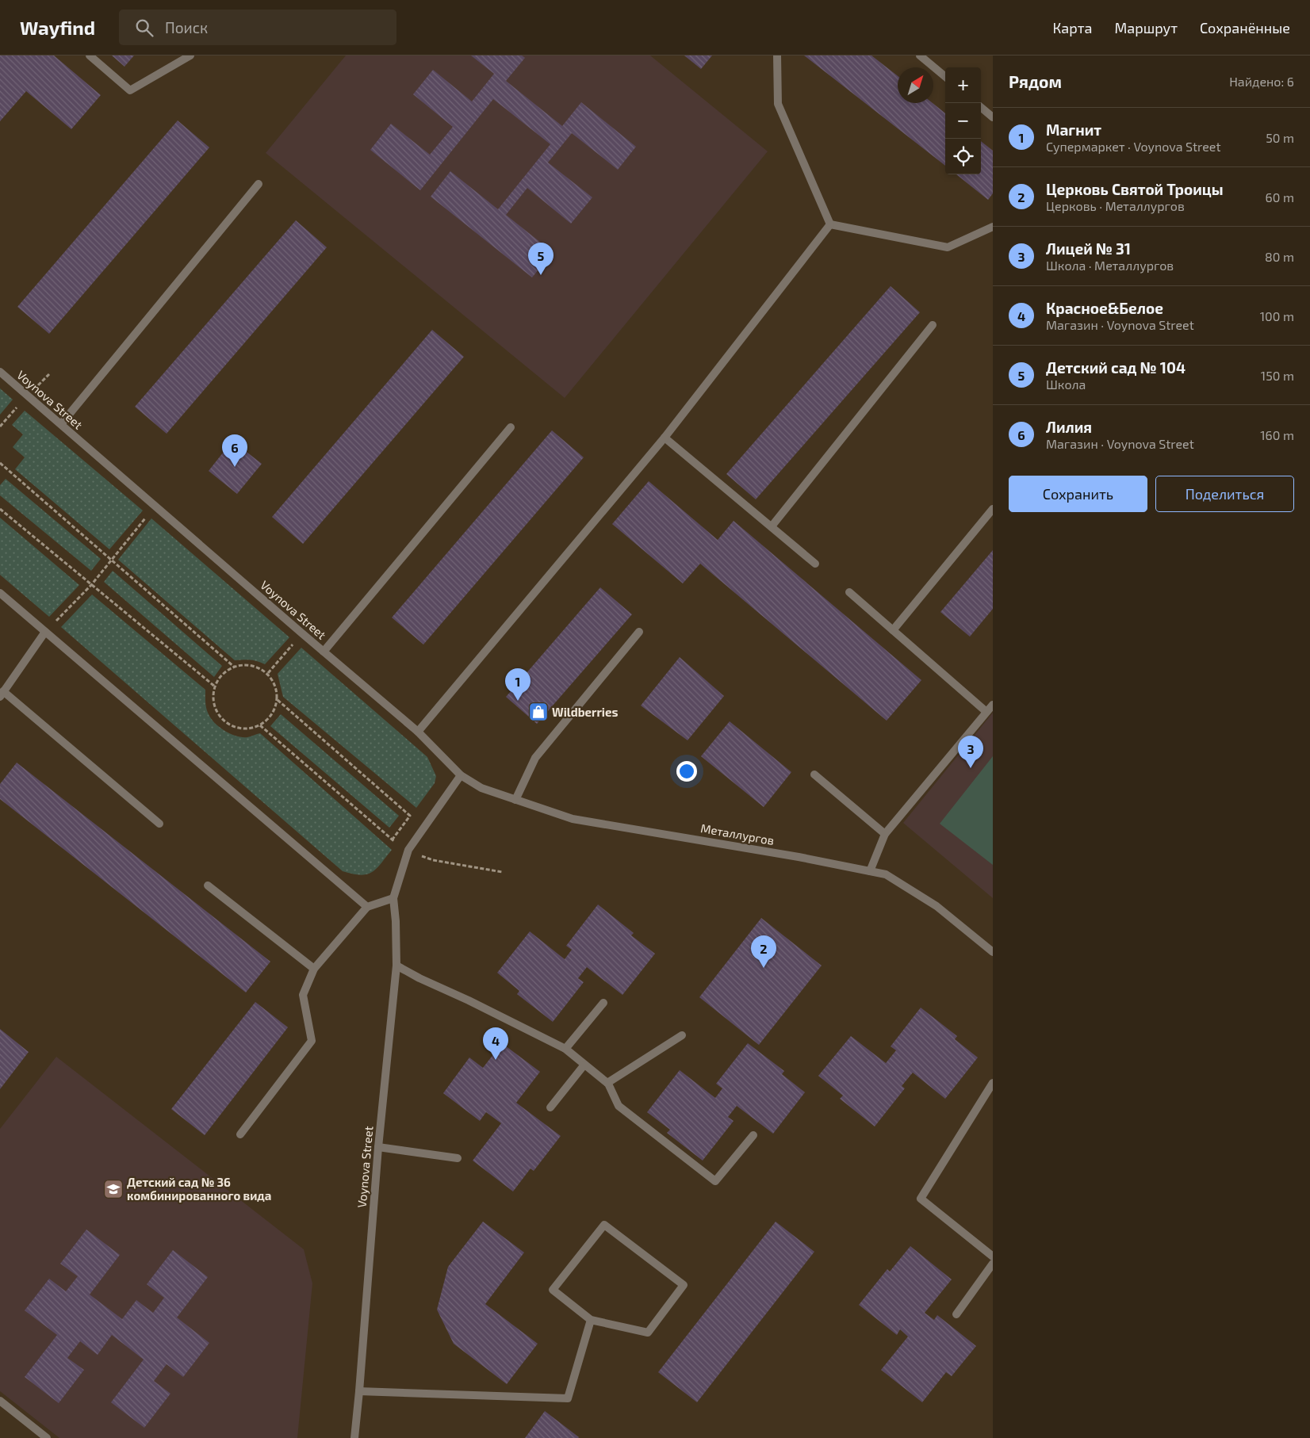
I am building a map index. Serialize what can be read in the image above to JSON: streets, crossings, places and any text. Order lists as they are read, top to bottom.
{
  "streets": {
    "street": ["Voynova Street", "Металлургов"]
  },
  "crossings": [
    ["Voynova Street", "Металлургов"]
  ],
  "places": {
    "shop": ["Wildberries"],
    "school or university": ["Детский сад № 36 комбинированного вида"]
  },
  "north": "top right",
  "page": {
    "header": "Wayfind",
    "search": "Поиск",
    "nav": ["Карта", "Маршрут", "Сохранённые"],
    "heading": ["Рядом", "Найдено: 6"],
    "map_buttons": ["+", "−"],
    "list": [
      {
        "mark": "1",
        "name": "Магнит",
        "note": "Супермаркет · Voynova Street",
        "value": "50 m"
      },
      {
        "mark": "2",
        "name": "Церковь Святой Троицы",
        "note": "Церковь · Металлургов",
        "value": "60 m"
      },
      {
        "mark": "3",
        "name": "Лицей № 31",
        "note": "Школа · Металлургов",
        "value": "80 m"
      },
      {
        "mark": "4",
        "name": "Красное&Белое",
        "note": "Магазин · Voynova Street",
        "value": "100 m"
      },
      {
        "mark": "5",
        "name": "Детский сад № 104",
        "note": "Школа",
        "value": "150 m"
      },
      {
        "mark": "6",
        "name": "Лилия",
        "note": "Магазин · Voynova Street",
        "value": "160 m"
      }
    ],
    "pins": [
      "5",
      "6",
      "1",
      "3",
      "2",
      "4"
    ],
    "buttons": ["Сохранить", "Поделиться"]
  }
}
